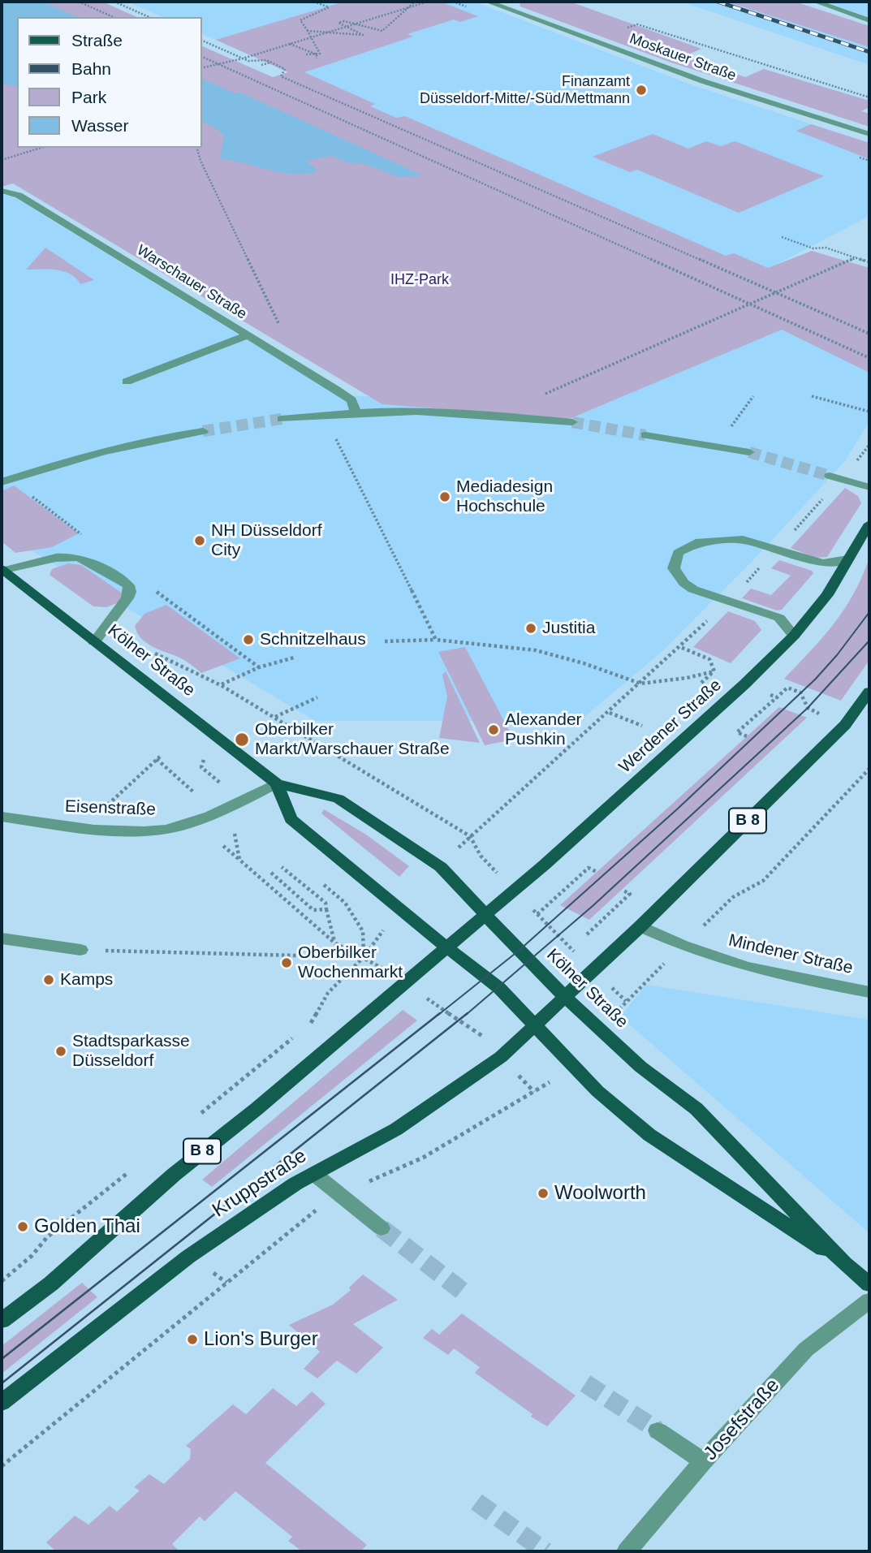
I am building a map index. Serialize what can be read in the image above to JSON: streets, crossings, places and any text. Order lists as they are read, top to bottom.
{
  "streets": {
    "main road": [
      "Kölner Straße",
      "Werdener Straße",
      "B 8",
      "Kruppstraße"
    ],
    "street": [
      "Moskauer Straße",
      "Warschauer Straße",
      "Eisenstraße",
      "Mindener Straße",
      "Josefstraße"
    ]
  },
  "crossings": [
    ["Kölner Straße", "Werdener Straße"],
    ["Kölner Straße", "Eisenstraße"],
    ["Kölner Straße", "B 8"],
    ["Kölner Straße", "Mindener Straße"],
    ["Kölner Straße", "Kruppstraße"],
    ["Werdener Straße", "B 8"],
    ["B 8", "Mindener Straße"],
    ["B 8", "Kruppstraße"]
  ],
  "parks": ["IHZ-Park"],
  "places": [
    "Finanzamt Düsseldorf-Mitte/-Süd/Mettmann",
    "Mediadesign Hochschule",
    "NH Düsseldorf City",
    "Justitia",
    "Schnitzelhaus",
    "Alexander Pushkin",
    "Oberbilker Markt/Warschauer Straße",
    "Oberbilker Wochenmarkt",
    "Kamps",
    "Stadtsparkasse Düsseldorf",
    "Woolworth",
    "Golden Thai",
    "Lion's Burger"
  ],
  "legend": [
    "Straße",
    "Bahn",
    "Park",
    "Wasser"
  ]
}
